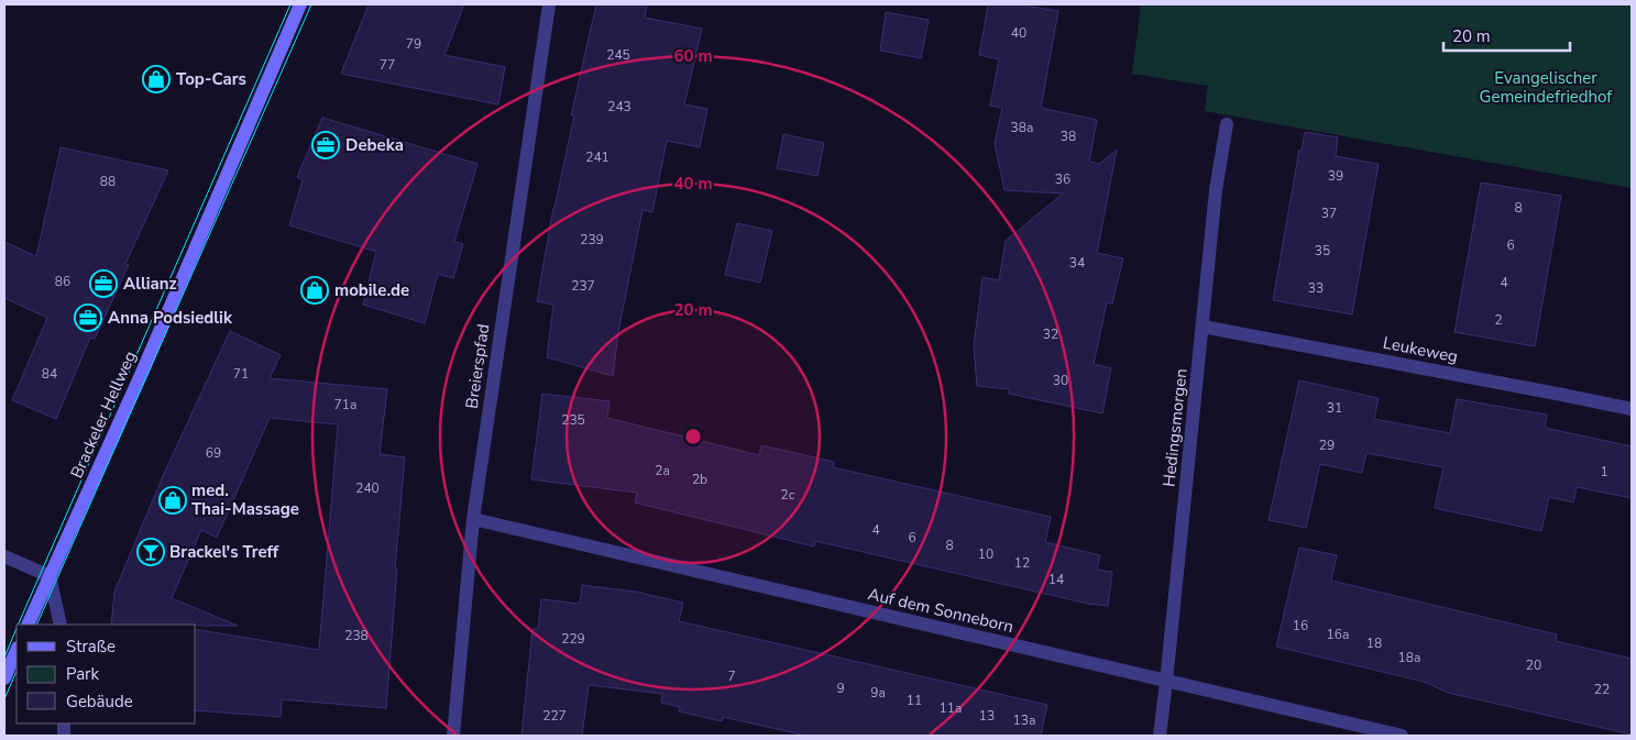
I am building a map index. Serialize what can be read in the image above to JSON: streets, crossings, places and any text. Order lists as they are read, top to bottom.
{
  "streets": {
    "main road": ["Brackeler Hellweg"],
    "street": [
      "Leukeweg",
      "Breierspfad",
      "Hedingsmorgen",
      "Auf dem Sonneborn"
    ]
  },
  "crossings": [
    ["Leukeweg", "Hedingsmorgen"],
    ["Breierspfad", "Auf dem Sonneborn"],
    ["Hedingsmorgen", "Auf dem Sonneborn"]
  ],
  "parks": ["Evangelischer Gemeindefriedhof"],
  "places": {
    "shop": ["Top-Cars", "mobile.de", "med. Thai-Massage"],
    "office": ["Debeka", "Allianz", "Anna Podsiedlik"],
    "bar": ["Brackel's Treff"]
  },
  "house_numbers": [
    "40",
    "79",
    "245",
    "77",
    "243",
    "38a",
    "38",
    "241",
    "39",
    "36",
    "88",
    "8",
    "37",
    "239",
    "6",
    "35",
    "34",
    "86",
    "4",
    "237",
    "33",
    "2",
    "32",
    "84",
    "71",
    "30",
    "71a",
    "31",
    "235",
    "29",
    "69",
    "2a",
    "1",
    "2b",
    "240",
    "2c",
    "4",
    "6",
    "8",
    "10",
    "12",
    "14",
    "16",
    "16a",
    "238",
    "229",
    "18",
    "18a",
    "20",
    "7",
    "9",
    "22",
    "9a",
    "11",
    "11a",
    "227",
    "13",
    "13a"
  ],
  "legend": ["Straße", "Park", "Gebäude"],
  "scale_bar": "20 m",
  "rings": ["60 m", "40 m", "20 m"]
}
